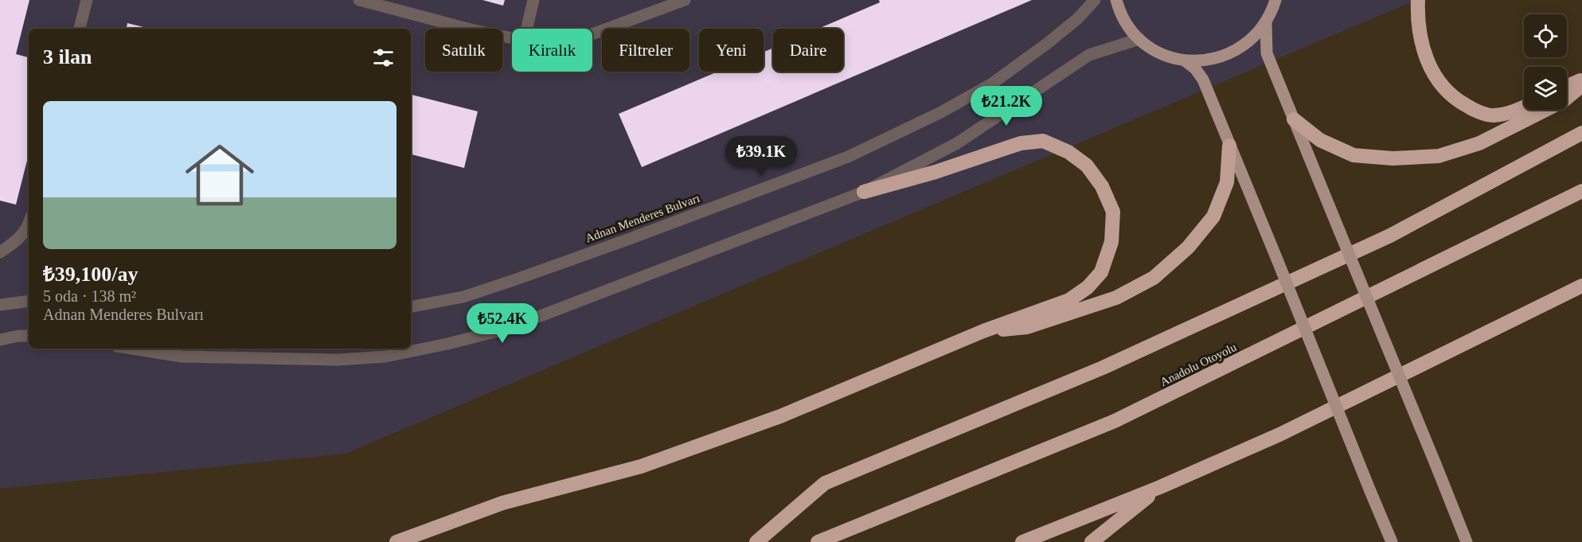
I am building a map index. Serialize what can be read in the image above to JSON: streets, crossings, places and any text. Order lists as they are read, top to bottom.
{
  "streets": {
    "highway": ["Anadolu Otoyolu"],
    "street": ["Adnan Menderes Bulvarı"]
  },
  "page": {
    "chip": [
      "Satılık",
      "Kiralık",
      "Filtreler",
      "Yeni",
      "Daire"
    ],
    "heading": "3 ilan",
    "price": ["₺21.2K", "₺39.1K", "₺52.4K"],
    "list": [
      {
        "name": "₺39,100/ay",
        "note": "5 oda · 138 m² · Adnan Menderes Bulvarı"
      }
    ]
  }
}
